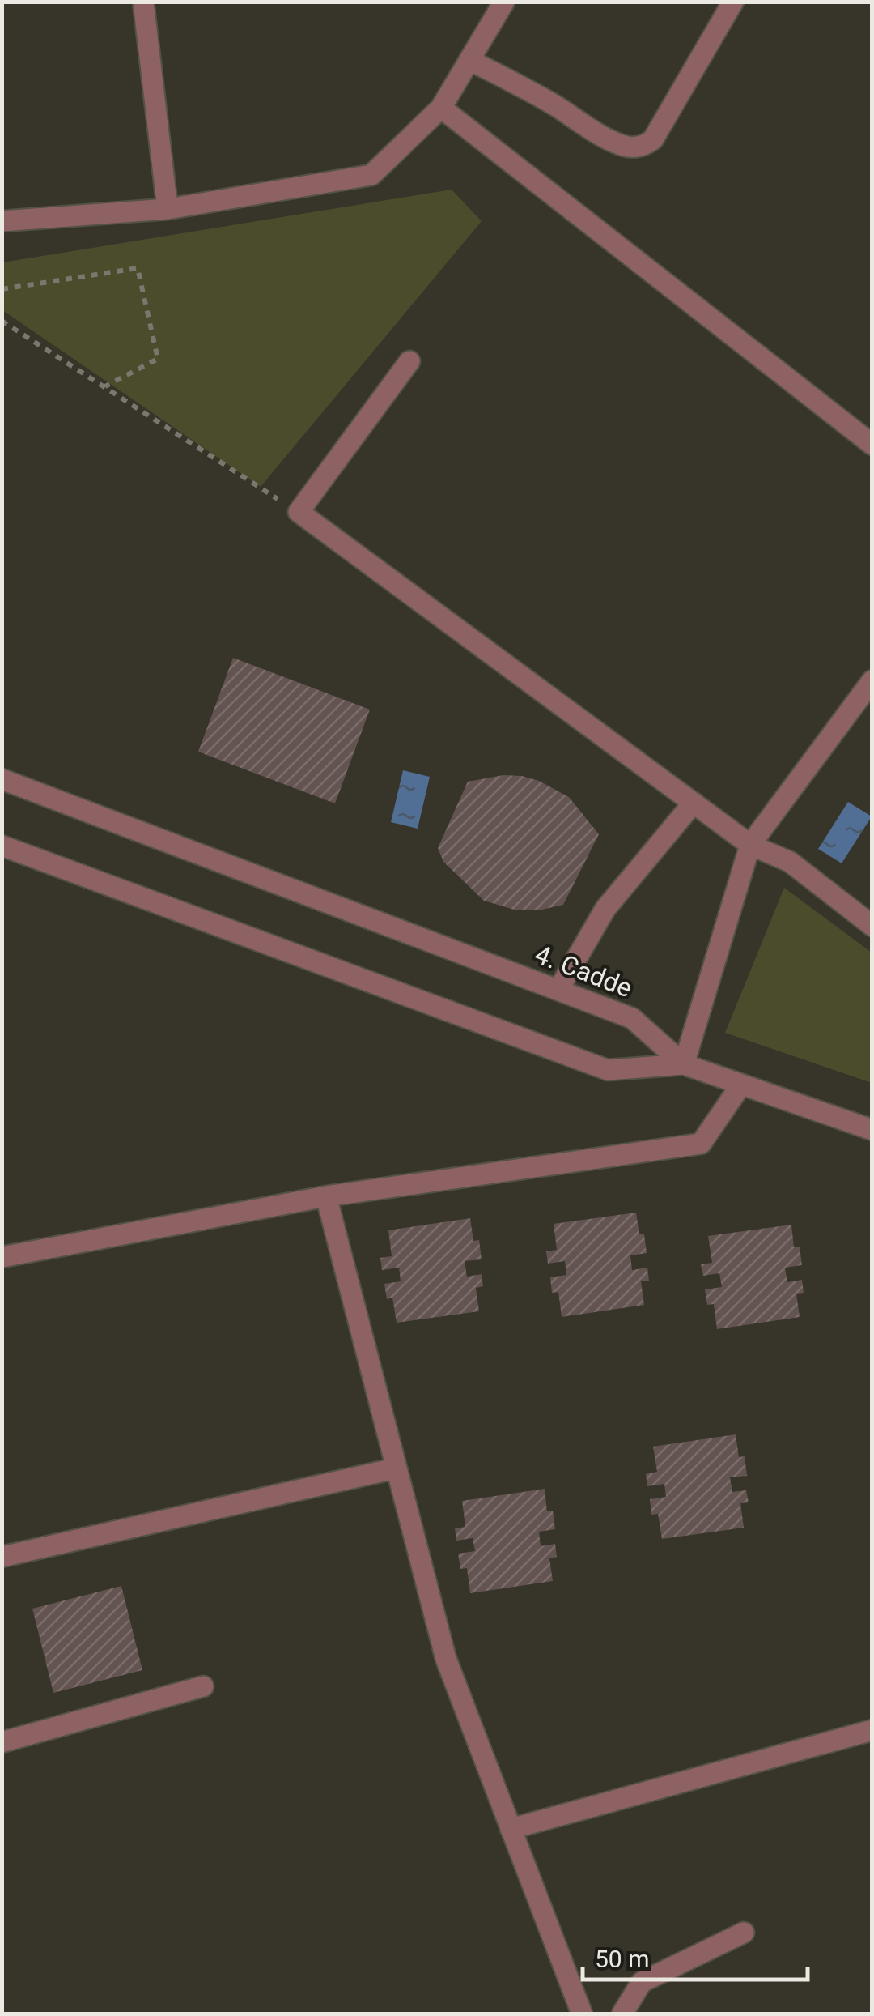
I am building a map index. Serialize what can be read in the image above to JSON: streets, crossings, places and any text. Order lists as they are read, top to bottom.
{
  "streets": {
    "street": ["4. Cadde"]
  },
  "scale_bar": "50 m"
}
